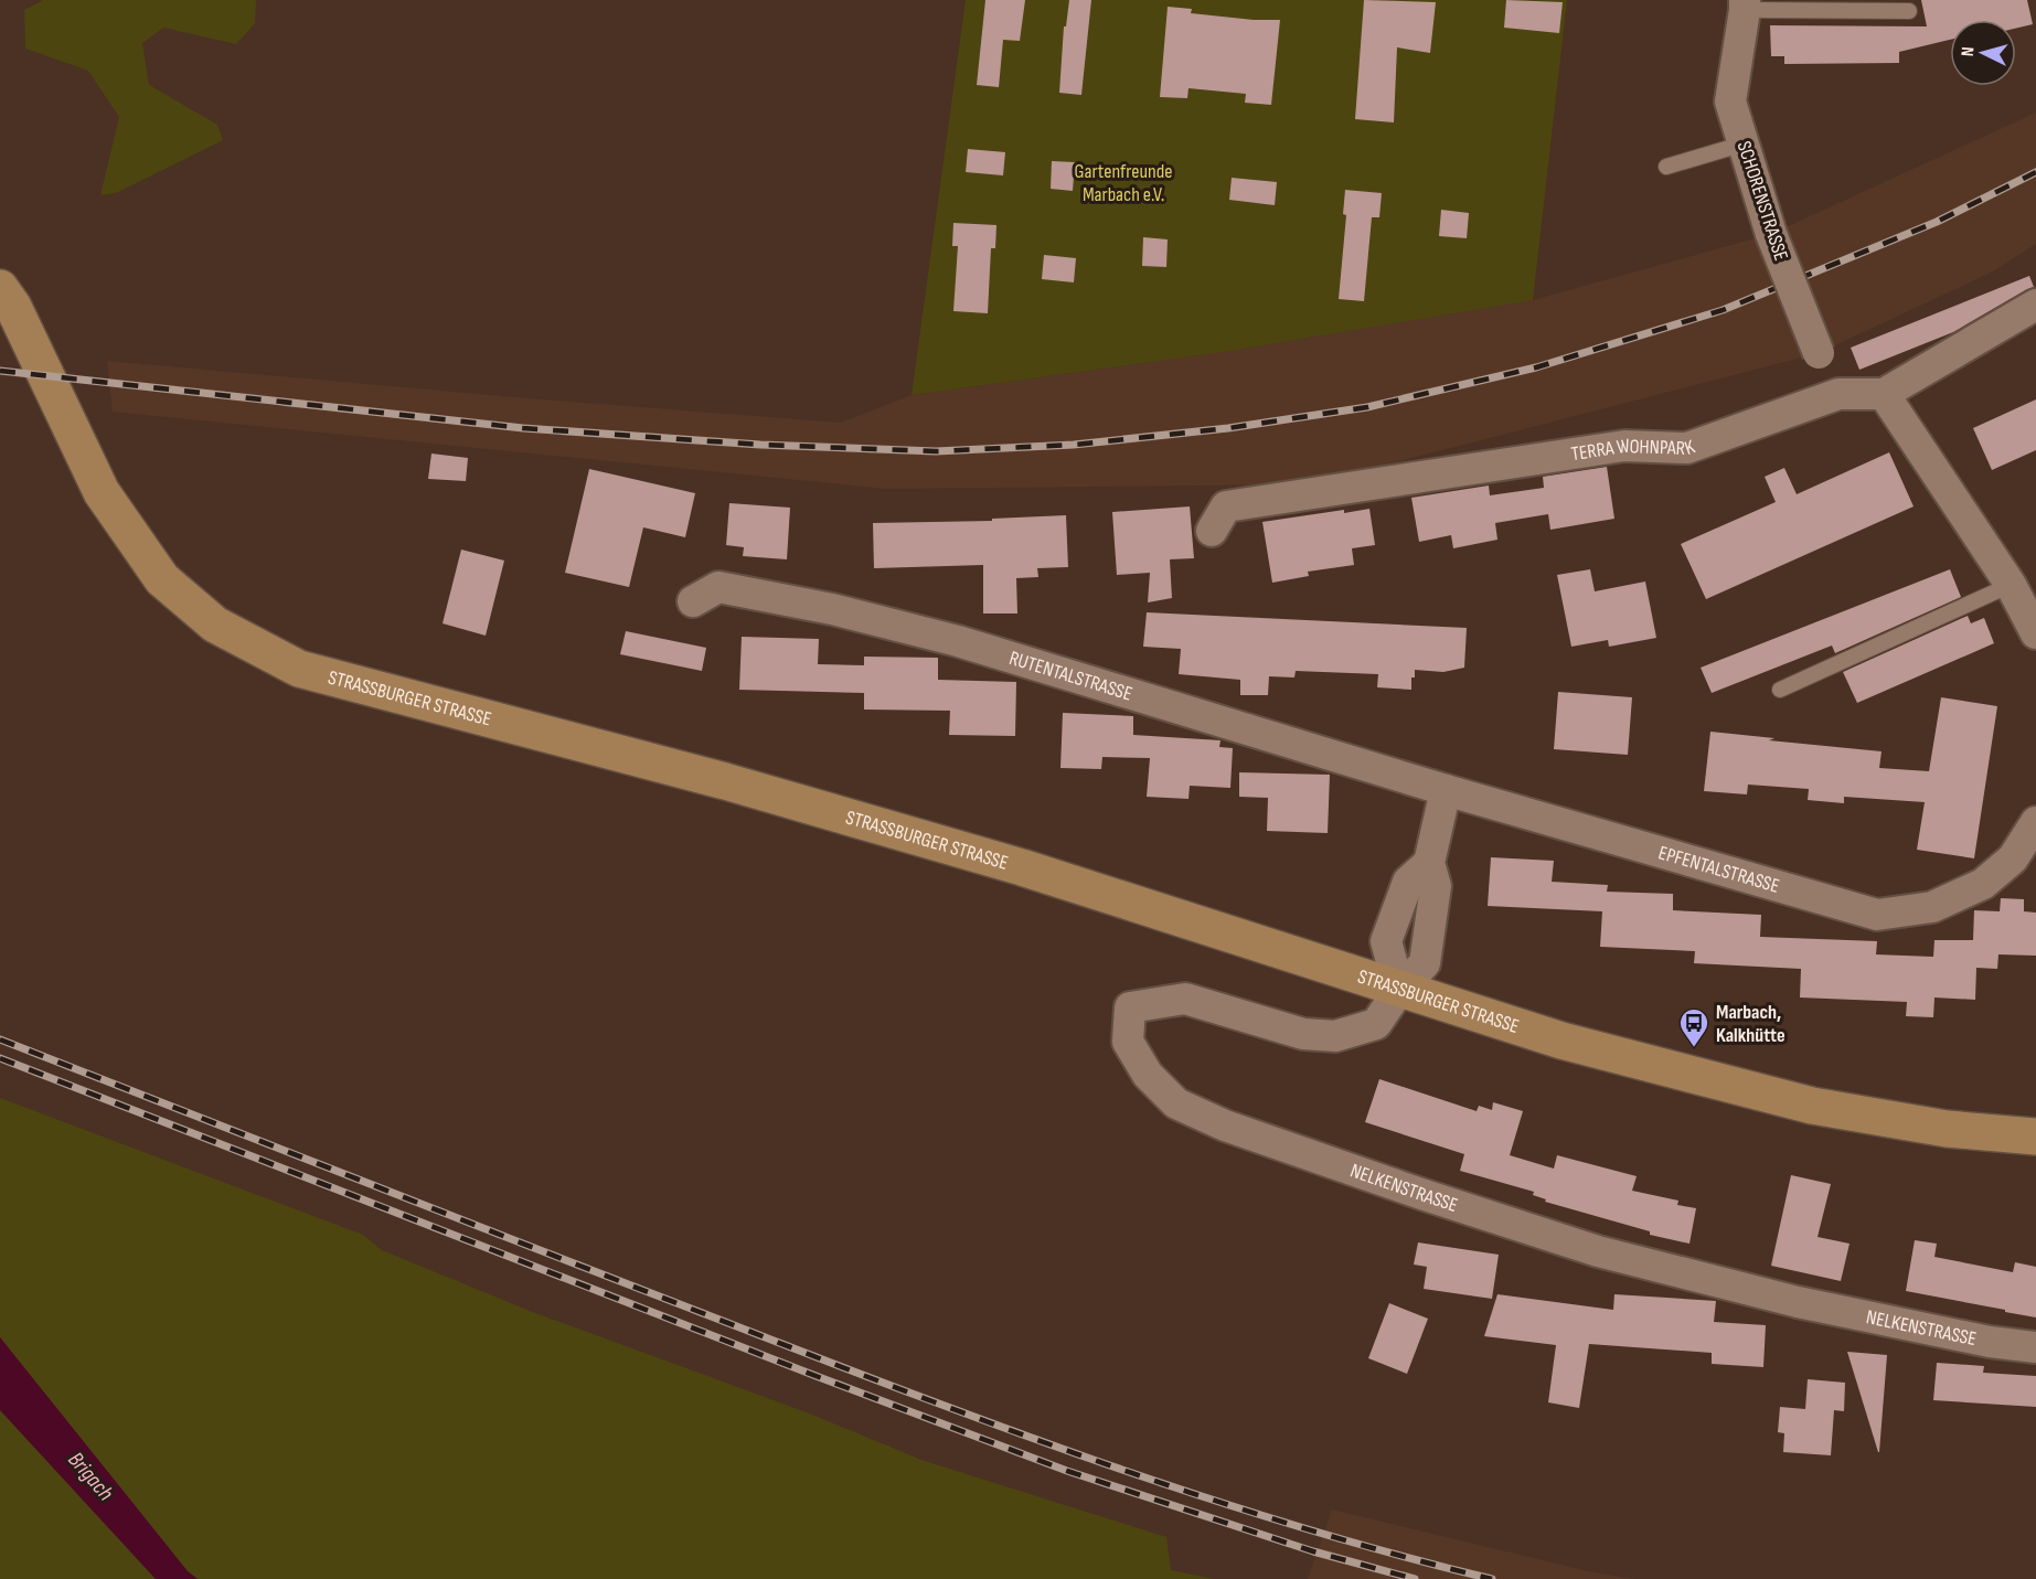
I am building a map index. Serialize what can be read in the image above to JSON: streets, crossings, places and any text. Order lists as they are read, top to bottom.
{
  "streets": {
    "main road": ["STRASSBURGER STRASSE"],
    "street": [
      "SCHORENSTRASSE",
      "TERRA WOHNPARK",
      "RUTENTALSTRASSE",
      "EPFENTALSTRASSE",
      "NELKENSTRASSE"
    ]
  },
  "crossings": [
    ["SCHORENSTRASSE", "TERRA WOHNPARK"],
    ["RUTENTALSTRASSE", "EPFENTALSTRASSE"],
    ["STRASSBURGER STRASSE", "NELKENSTRASSE"]
  ],
  "water": ["Brigach"],
  "parks": ["Gartenfreunde Marbach e.V."],
  "places": {
    "bus stop": ["Marbach, Kalkhütte"]
  },
  "north": "left"
}
